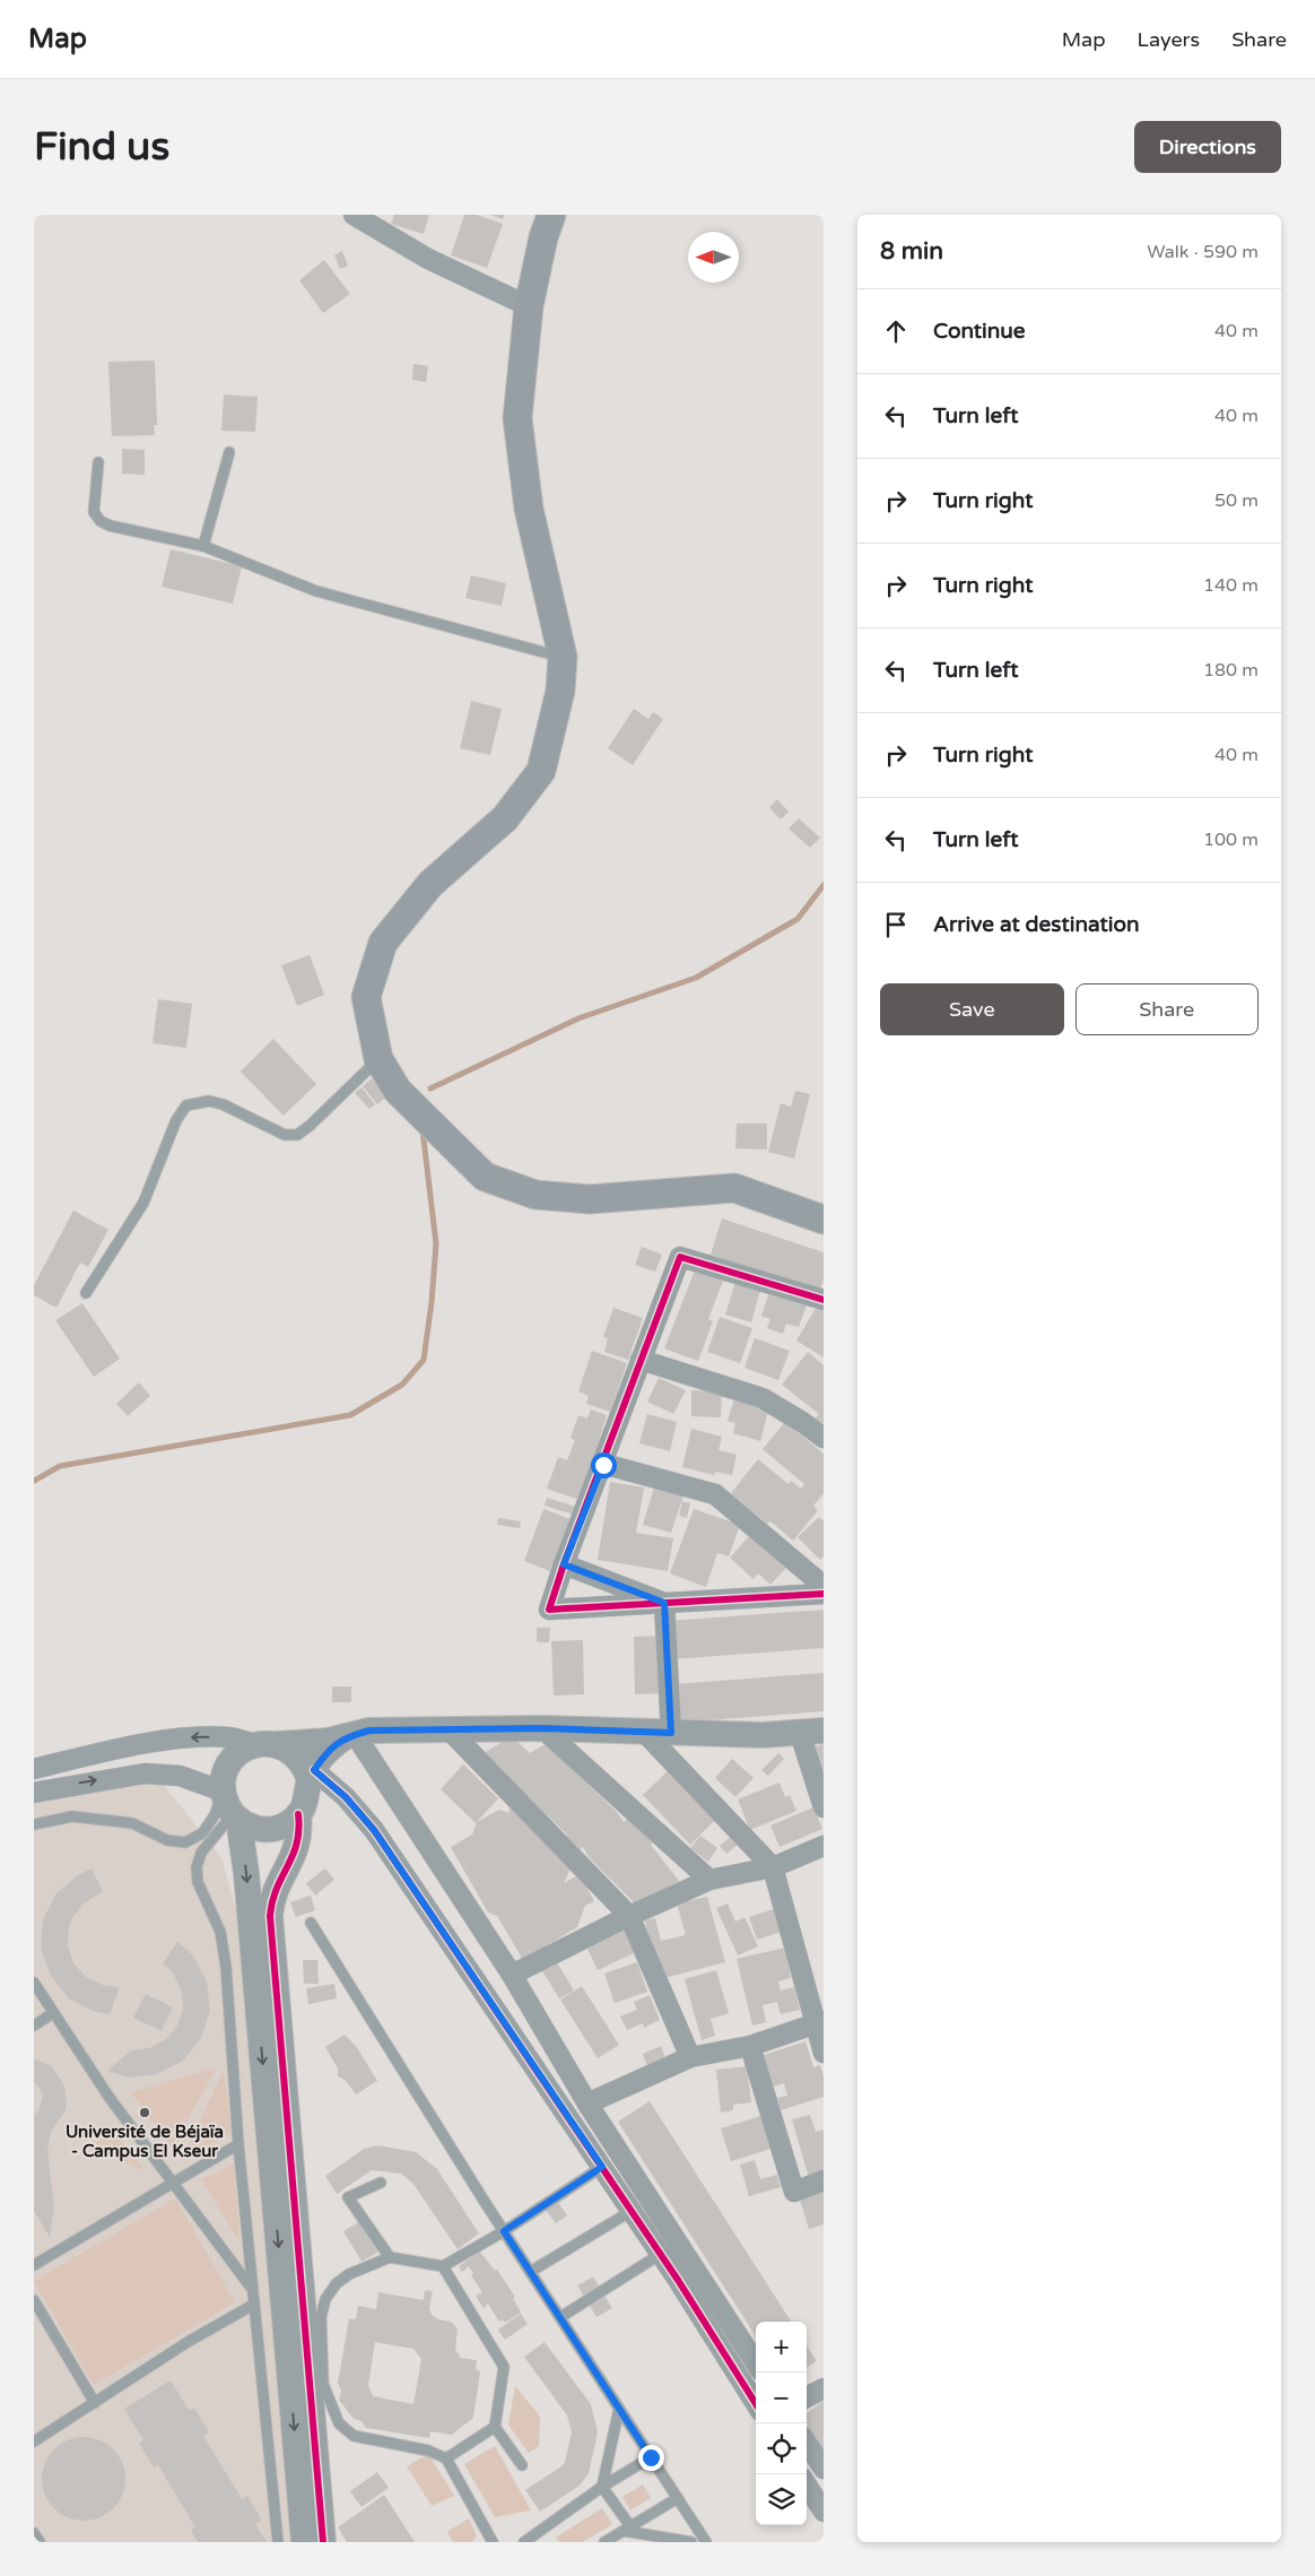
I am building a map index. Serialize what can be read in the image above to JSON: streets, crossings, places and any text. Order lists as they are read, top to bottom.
{
  "places": ["Université de Béjaïa - Campus El Kseur"],
  "north": "left",
  "page": {
    "header": "Map",
    "nav": ["Map", "Layers", "Share"],
    "buttons": [
      "Directions",
      ["Save", "Share"]
    ],
    "title": "Find us",
    "heading": ["8 min", "Walk · 590 m"],
    "list": [
      ["Continue", "40 m"],
      ["Turn left", "40 m"],
      ["Turn right", "50 m"],
      ["Turn right", "140 m"],
      ["Turn left", "180 m"],
      ["Turn right", "40 m"],
      ["Turn left", "100 m"],
      "Arrive at destination"
    ],
    "map_buttons": ["+", "−"]
  }
}
